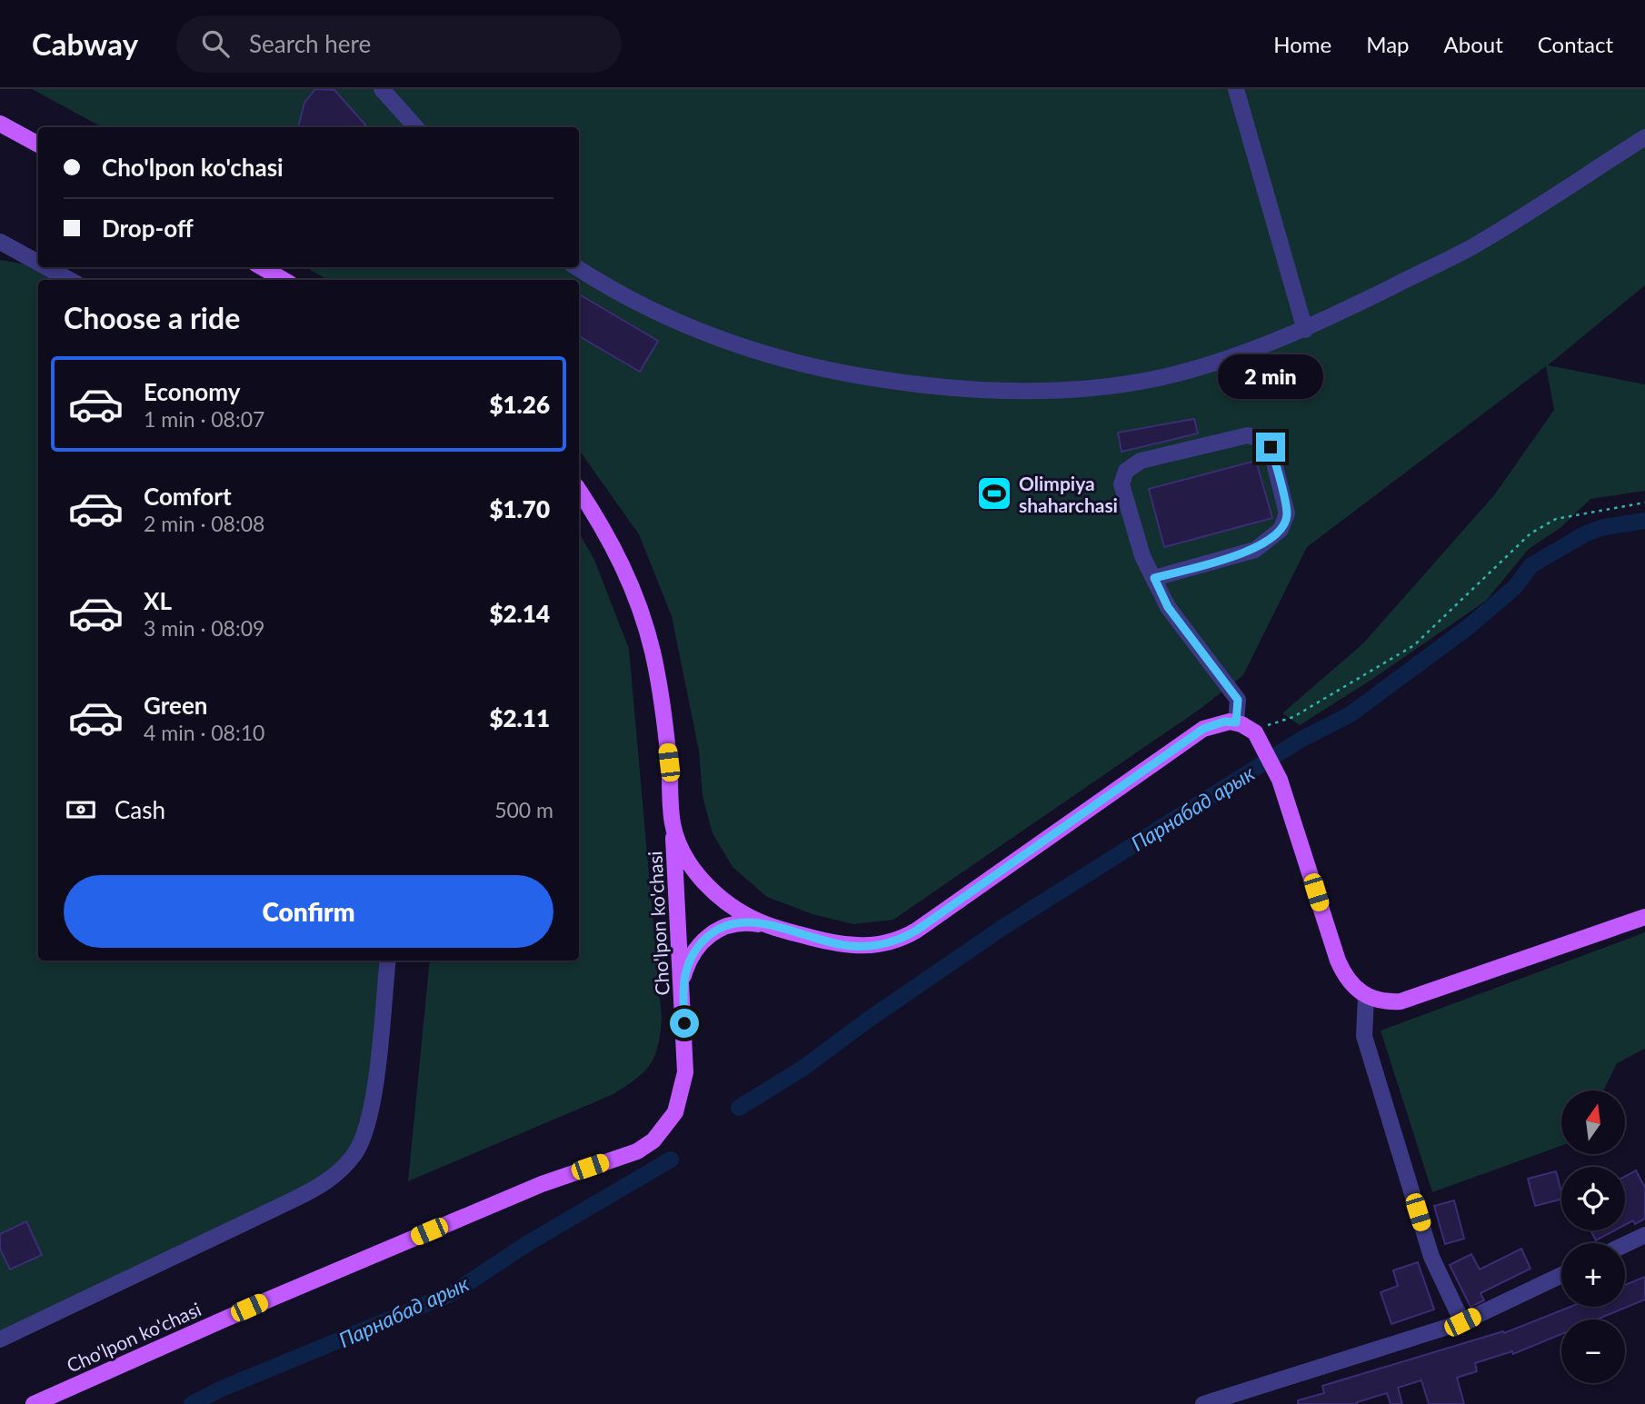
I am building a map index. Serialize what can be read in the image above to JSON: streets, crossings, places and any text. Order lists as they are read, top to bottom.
{
  "streets": {
    "main road": ["Cho'lpon ko'chasi"]
  },
  "water": ["Парнабад арык"],
  "places": {
    "sports": ["Olimpiya shaharchasi"]
  },
  "north": "top",
  "page": {
    "header": "Cabway",
    "search": "Search here",
    "nav": [
      "Home",
      "Map",
      "About",
      "Contact"
    ],
    "banner": ["Cho'lpon ko'chasi", "Drop-off"],
    "heading": "Choose a ride",
    "bubble": "2 min",
    "list": [
      {
        "name": "Economy",
        "note": "1 min · 08:07",
        "value": "$1.26"
      },
      {
        "name": "Comfort",
        "note": "2 min · 08:08",
        "value": "$1.70"
      },
      {
        "name": "XL",
        "note": "3 min · 08:09",
        "value": "$2.14"
      },
      {
        "name": "Green",
        "note": "4 min · 08:10",
        "value": "$2.11"
      }
    ],
    "pay": ["Cash", "500 m"],
    "buttons": "Confirm",
    "map_buttons": ["+", "−"]
  }
}
